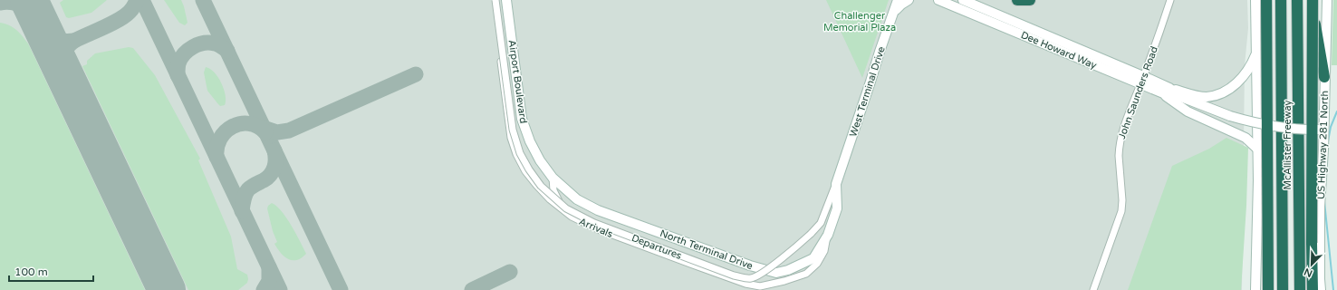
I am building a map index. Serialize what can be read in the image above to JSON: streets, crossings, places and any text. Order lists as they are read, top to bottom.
{
  "streets": {
    "highway": ["McAllister Freeway"],
    "main road": [
      "Dee Howard Way",
      "Airport Boulevard",
      "West Terminal Drive",
      "US Highway 281 North",
      "North Terminal Drive"
    ],
    "street": ["John Saunders Road", "Arrivals", "Departures"]
  },
  "crossings": [
    ["Dee Howard Way", "John Saunders Road"],
    ["Dee Howard Way", "US Highway 281 North"],
    ["Airport Boulevard", "North Terminal Drive"],
    ["West Terminal Drive", "Departures"],
    ["West Terminal Drive", "North Terminal Drive"],
    ["Arrivals", "Departures"],
    ["Arrivals", "North Terminal Drive"],
    ["Departures", "North Terminal Drive"]
  ],
  "parks": ["Challenger Memorial Plaza"],
  "scale_bar": "100 m",
  "north": "bottom left"
}
